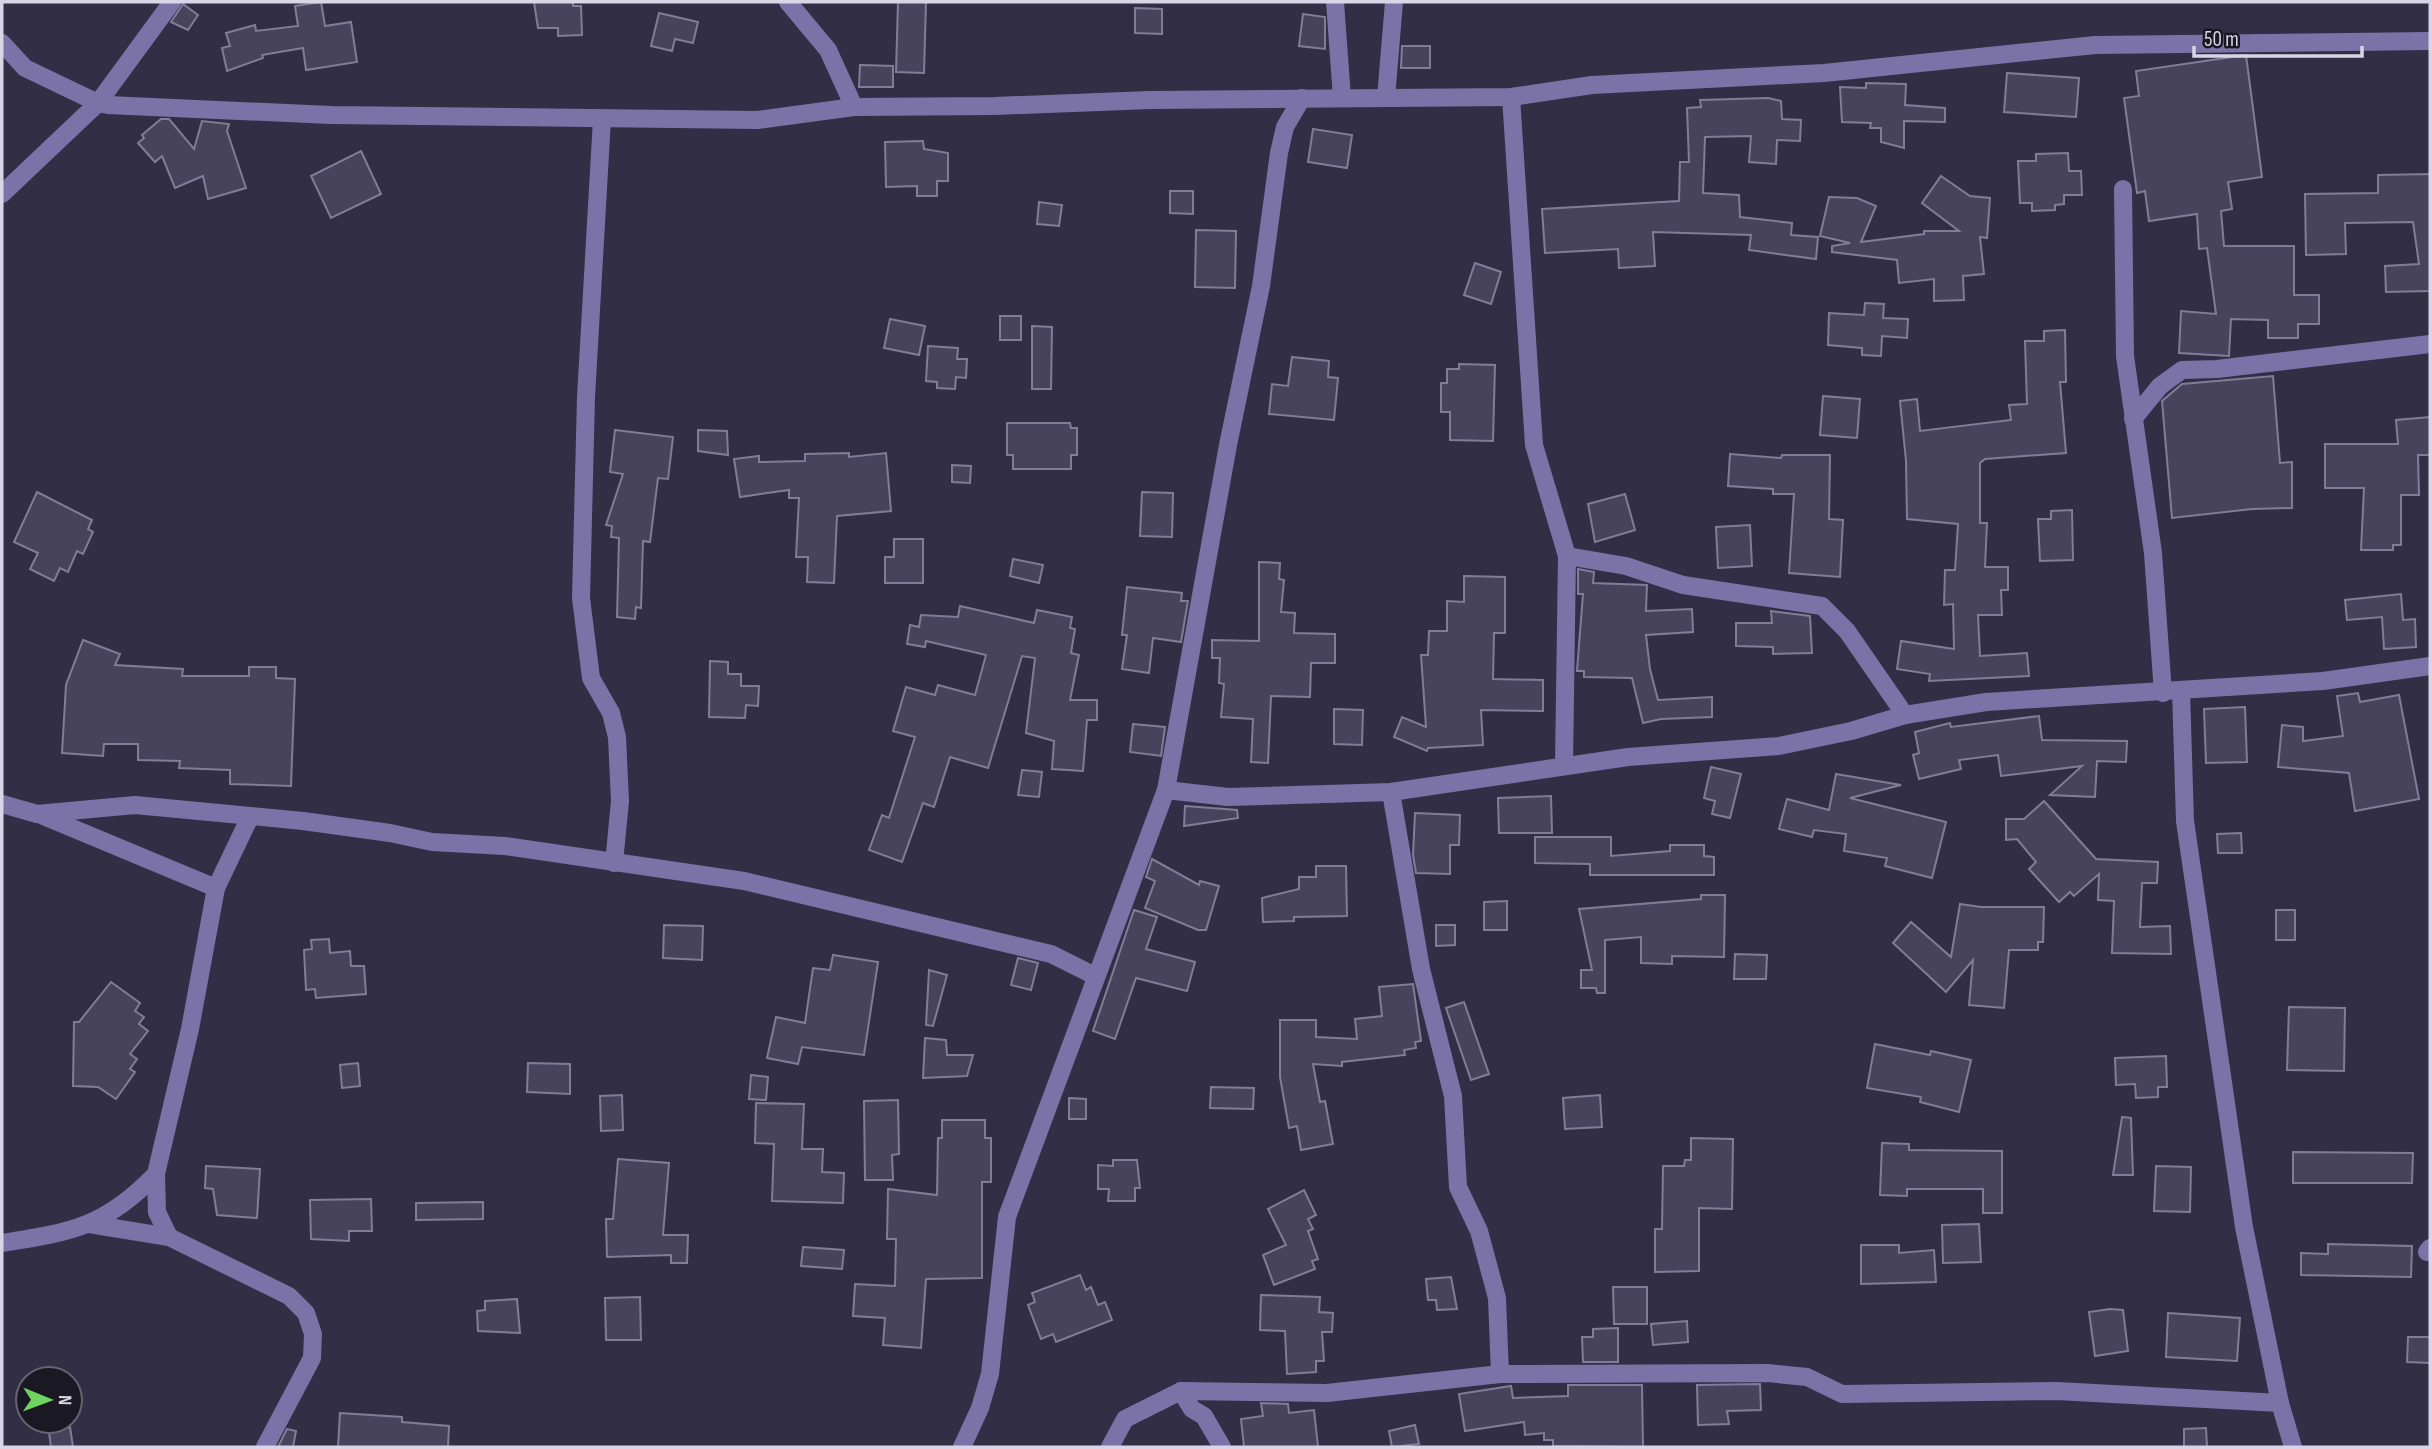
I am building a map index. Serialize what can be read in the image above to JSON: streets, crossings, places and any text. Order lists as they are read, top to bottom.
{
  "scale_bar": "50 m",
  "north": "right"
}
